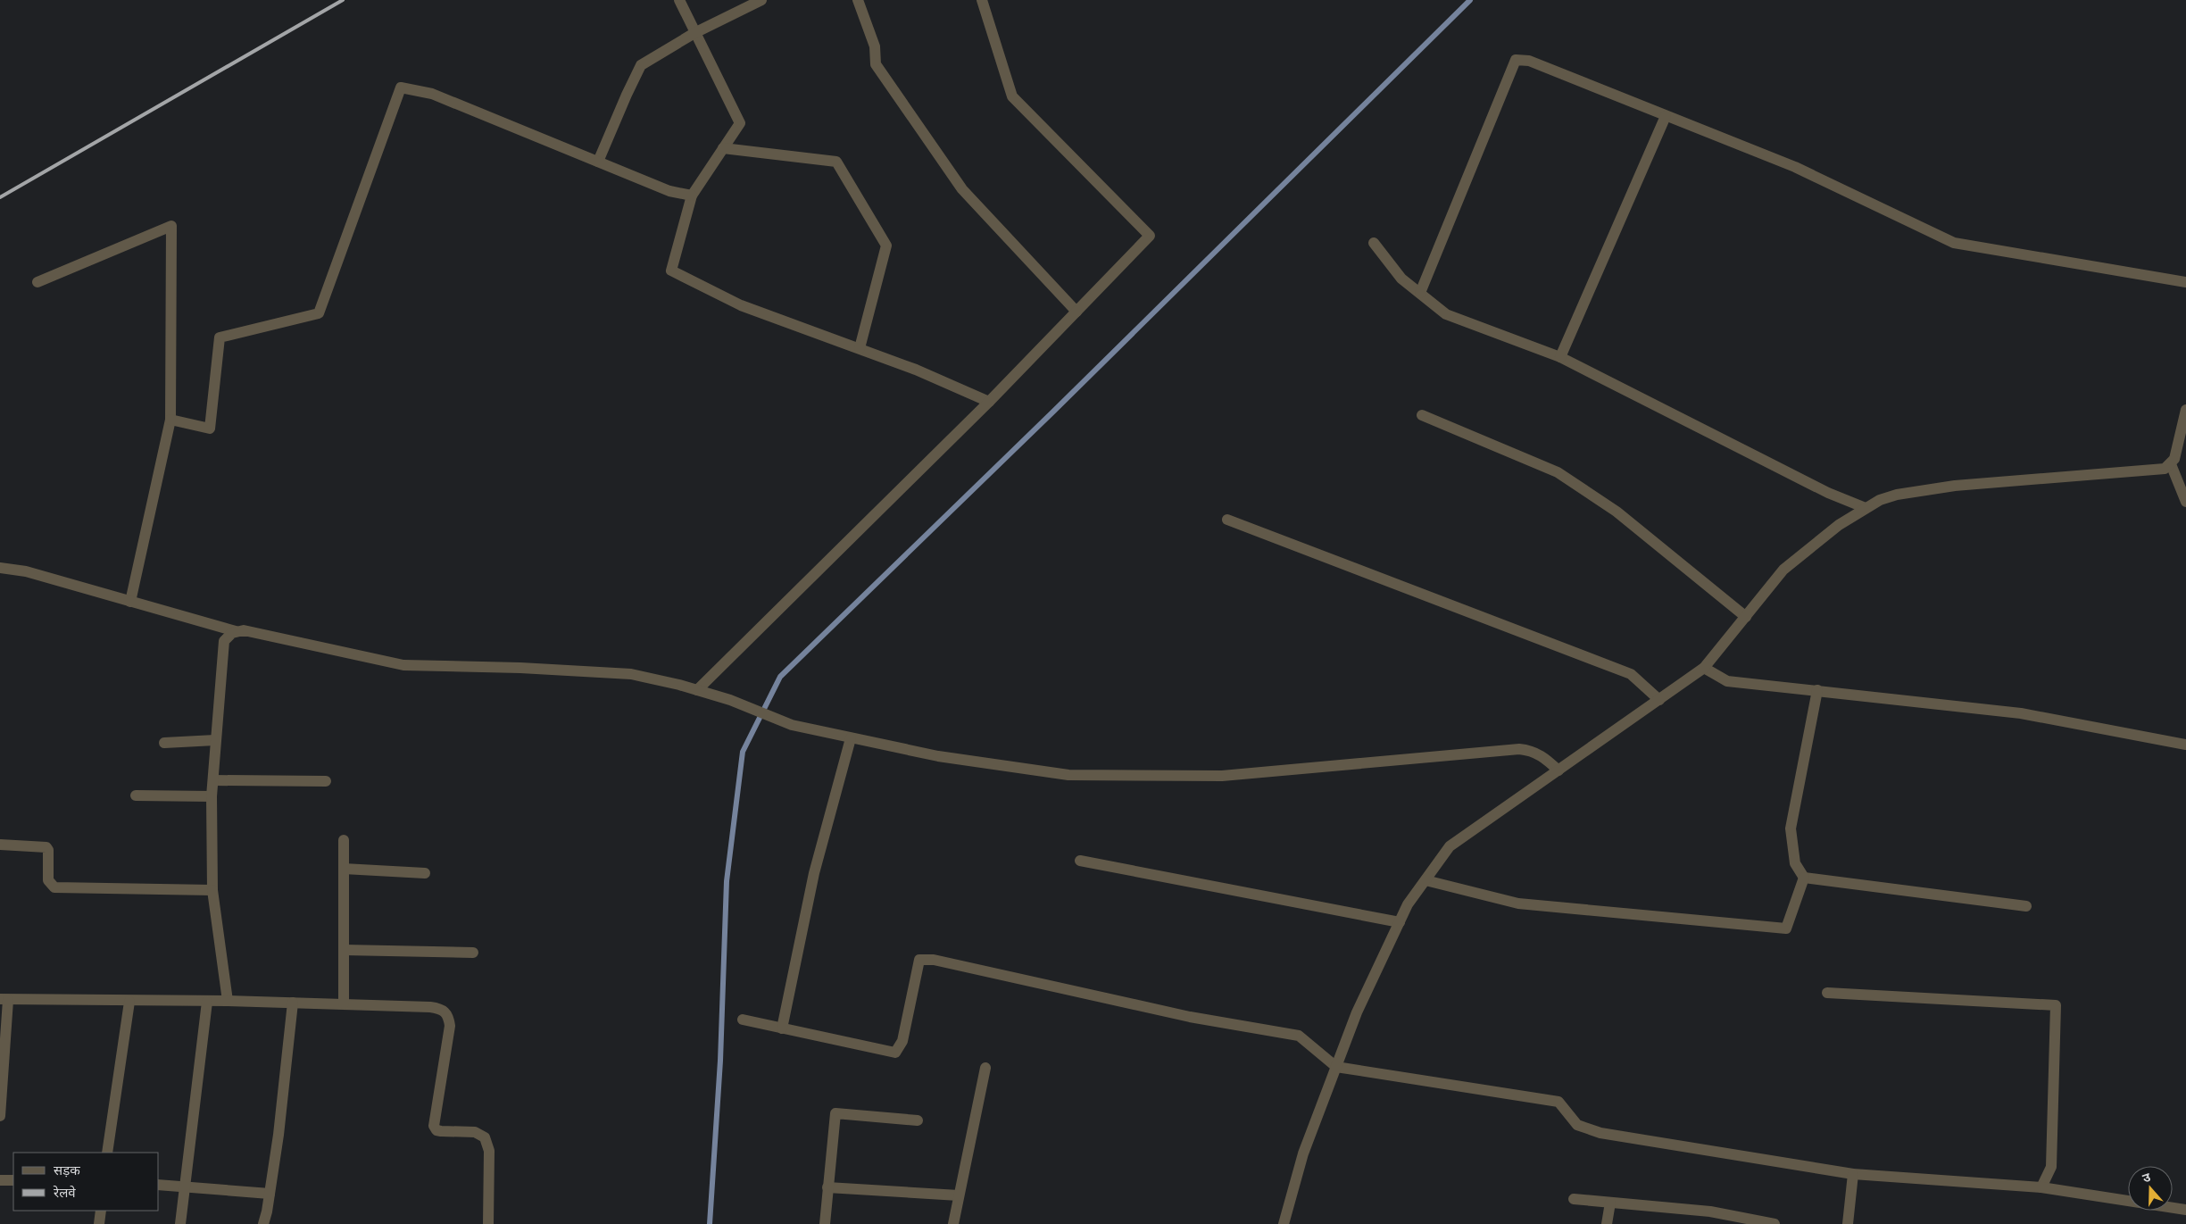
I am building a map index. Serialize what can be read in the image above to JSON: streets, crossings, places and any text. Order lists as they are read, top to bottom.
{
  "legend": ["सड़क", "रेलवे"],
  "north": "top"
}
